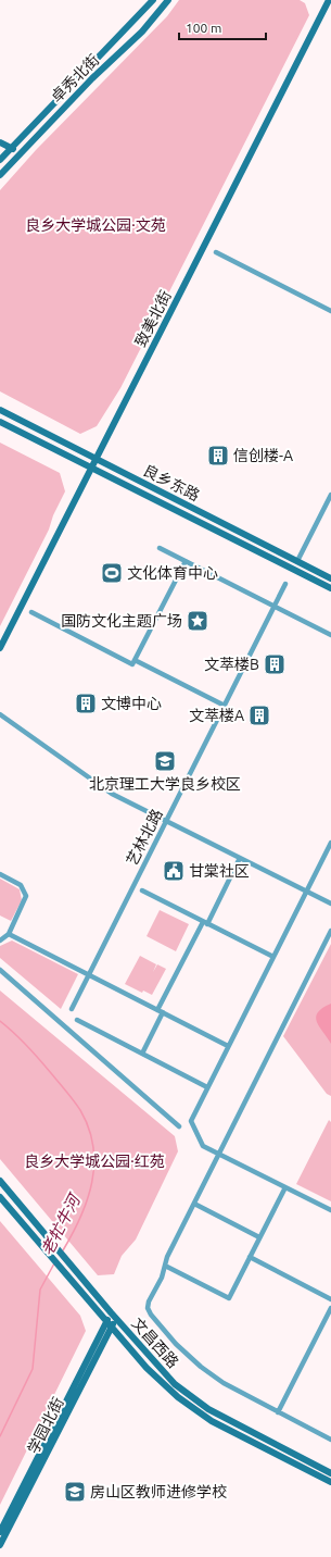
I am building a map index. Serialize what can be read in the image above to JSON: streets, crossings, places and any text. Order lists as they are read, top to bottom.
{
  "streets": {
    "main road": [
      "卓秀北街",
      "致美北街",
      "良乡东路",
      "文昌西路",
      "学园北街"
    ],
    "street": ["艺林北路"]
  },
  "crossings": [
    ["致美北街", "良乡东路"],
    ["文昌西路", "学园北街"]
  ],
  "water": ["老牤牛河"],
  "parks": ["良乡大学城公园·文苑", "良乡大学城公园·红苑"],
  "places": {
    "building": [
      "信创楼-A",
      "文萃楼B",
      "文博中心",
      "文萃楼A"
    ],
    "sports": ["文化体育中心"],
    "place": ["国防文化主题广场"],
    "school or university": ["北京理工大学良乡校区", "房山区教师进修学校"],
    "public building": ["甘棠社区"]
  },
  "scale_bar": "100 m"
}
